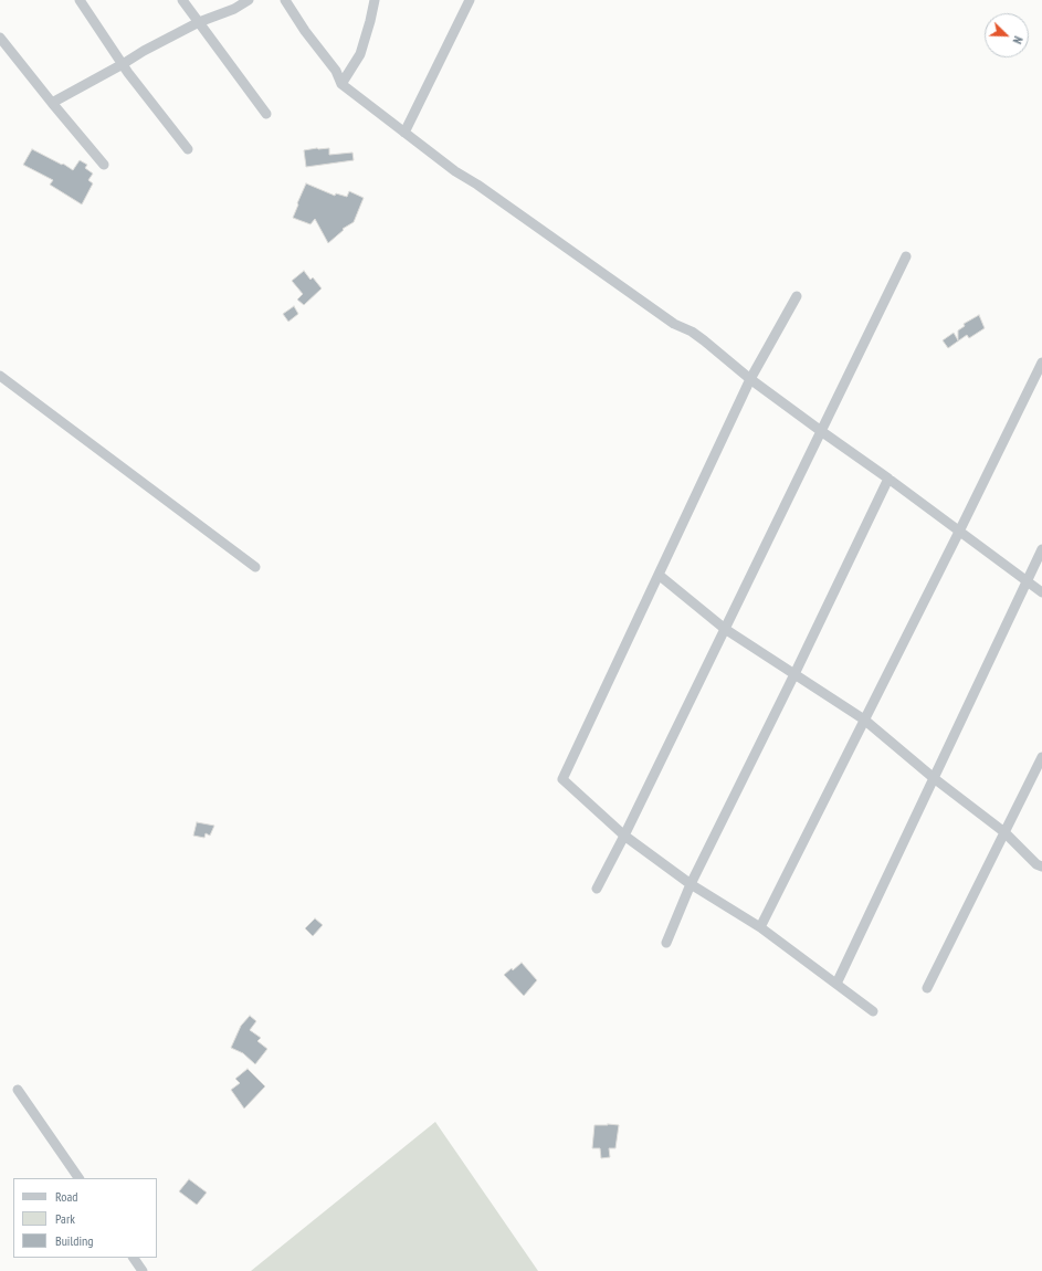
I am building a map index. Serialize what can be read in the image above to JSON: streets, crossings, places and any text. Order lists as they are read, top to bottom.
{
  "legend": ["Road", "Park", "Building"],
  "north": "bottom right"
}
